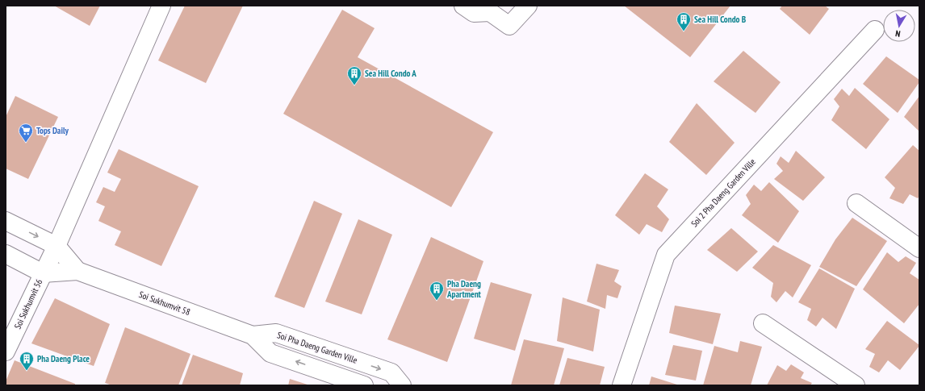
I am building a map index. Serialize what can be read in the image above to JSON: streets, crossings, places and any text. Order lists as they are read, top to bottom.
{
  "streets": {
    "street": [
      "Soi 2 Pha Daeng Garden Ville",
      "Soi Sukhumvit 58",
      "Soi Sukhumvit 56",
      "Soi Pha Daeng Garden Ville"
    ]
  },
  "crossings": [
    ["Soi Sukhumvit 58", "Soi Sukhumvit 56"],
    ["Soi Sukhumvit 58", "Soi Pha Daeng Garden Ville"]
  ],
  "places": {
    "building": [
      "Sea Hill Condo B",
      "Sea Hill Condo A",
      "Pha Daeng Apartment",
      "Pha Daeng Place"
    ],
    "supermarket": ["Tops Daily"]
  },
  "north": "bottom"
}
